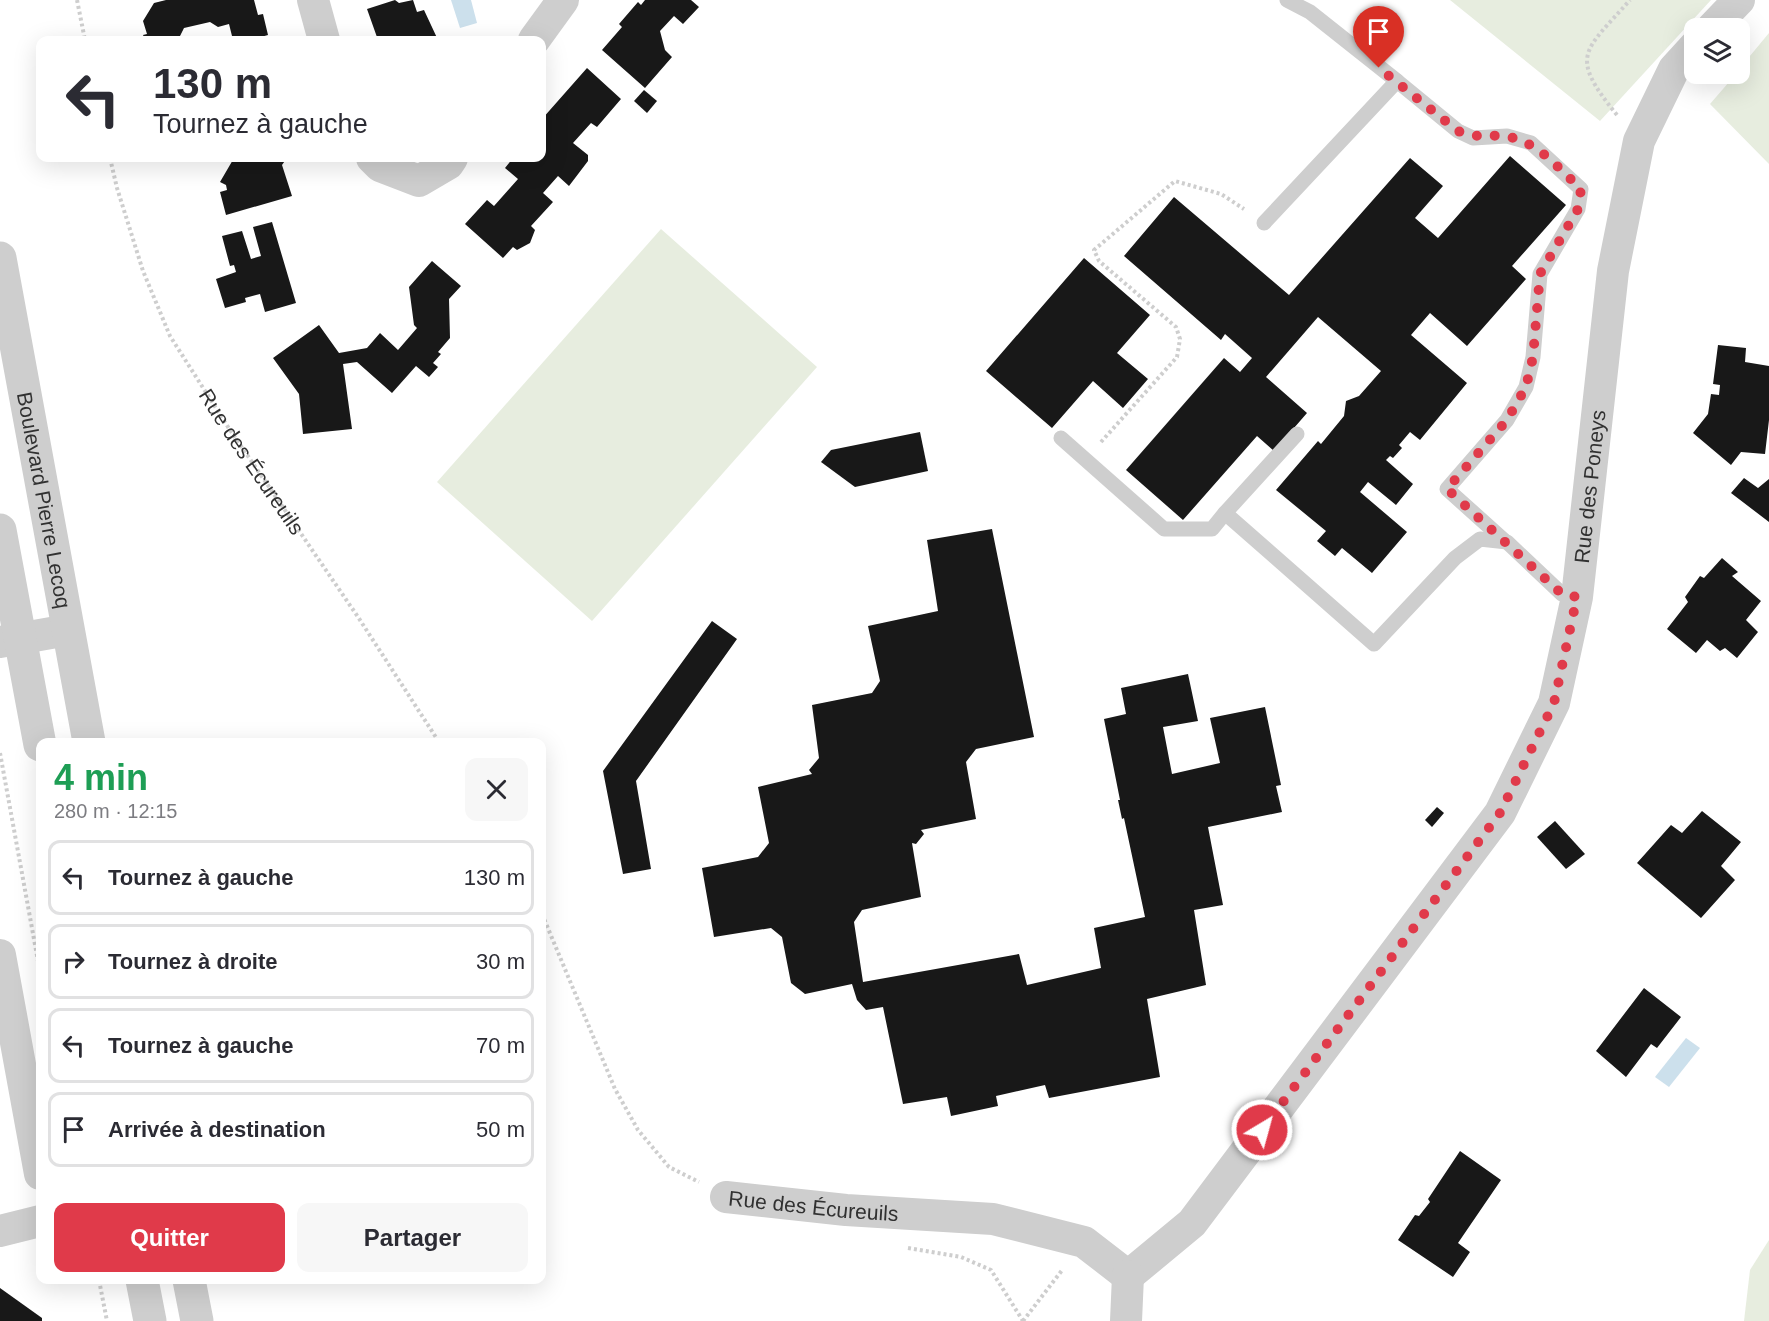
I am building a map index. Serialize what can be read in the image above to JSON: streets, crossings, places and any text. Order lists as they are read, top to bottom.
{
  "streets": {
    "street": ["Rue des Écureuils", "Rue des Poneys", "Boulevard Pierre Lecoq"]
  },
  "crossings": [
    ["Rue des Écureuils", "Rue des Poneys"]
  ],
  "page": {
    "turn": ["130 m", "Tournez à gauche"],
    "heading": ["4 min", "280 m · 12:15"],
    "list": [
      {
        "name": "Tournez à gauche",
        "value": "130 m"
      },
      {
        "name": "Tournez à droite",
        "value": "30 m"
      },
      {
        "name": "Tournez à gauche",
        "value": "70 m"
      },
      {
        "name": "Arrivée à destination",
        "value": "50 m"
      }
    ],
    "buttons": ["Quitter", "Partager"]
  }
}
